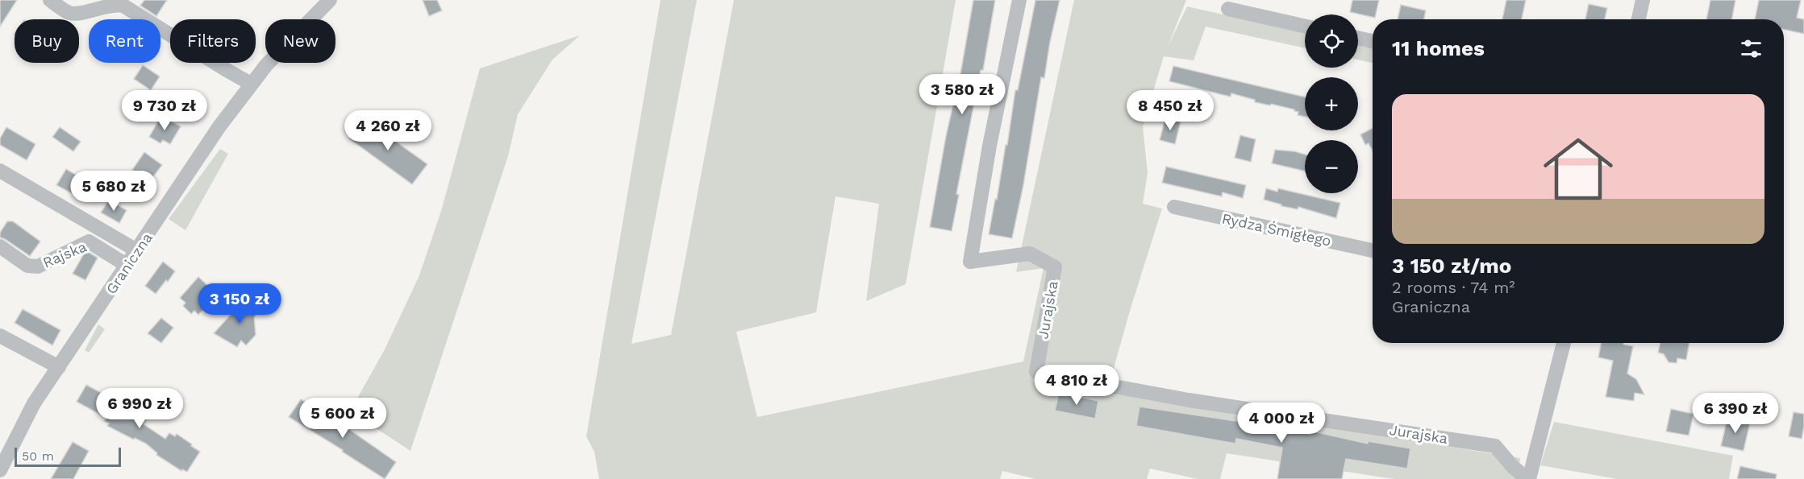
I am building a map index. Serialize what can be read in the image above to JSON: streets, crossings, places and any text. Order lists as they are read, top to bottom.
{
  "streets": {
    "street": [
      "Rydza Śmigłego",
      "Rajska",
      "Graniczna",
      "Jurajska"
    ]
  },
  "crossings": [
    ["Rajska", "Graniczna"]
  ],
  "scale_bar": "50 m",
  "page": {
    "map_buttons": ["+", "−"],
    "chip": [
      "Buy",
      "Rent",
      "Filters",
      "New"
    ],
    "heading": "11 homes",
    "price": [
      "3 580 zł",
      "9 730 zł",
      "8 450 zł",
      "4 260 zł",
      "5 680 zł",
      "3 150 zł",
      "4 810 zł",
      "6 990 zł",
      "6 390 zł",
      "5 600 zł",
      "4 000 zł"
    ],
    "list": [
      {
        "name": "3 150 zł/mo",
        "note": "2 rooms · 74 m² · Graniczna"
      }
    ],
    "scale": "50 m"
  }
}
